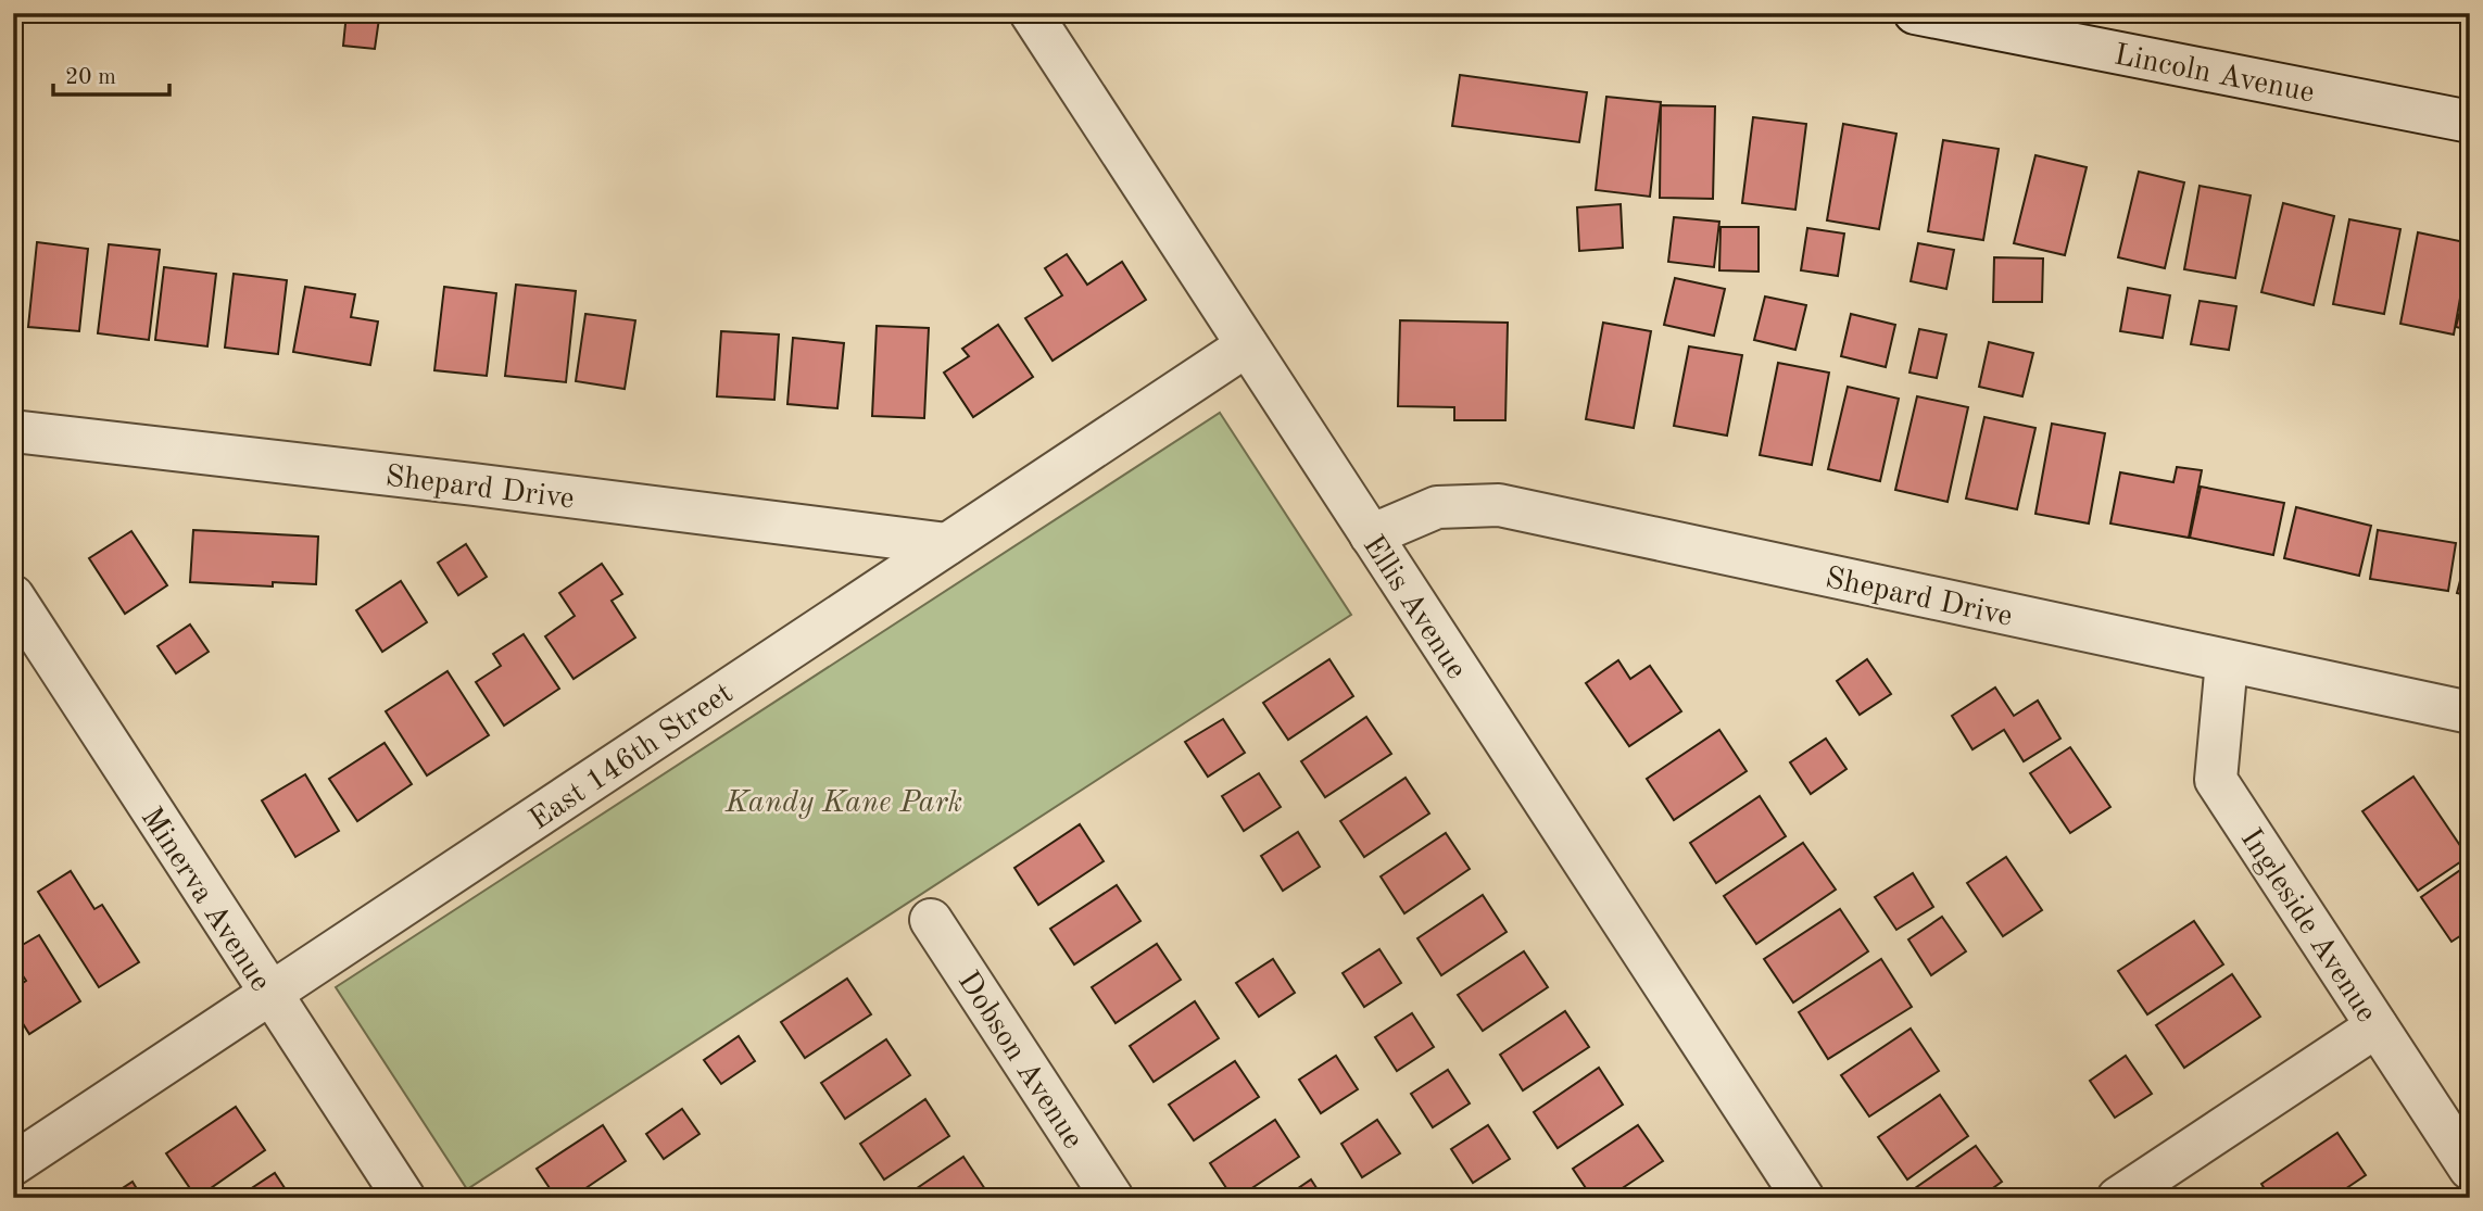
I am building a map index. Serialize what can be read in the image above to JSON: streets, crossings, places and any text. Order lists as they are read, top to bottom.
{
  "streets": {
    "street": [
      "Lincoln Avenue",
      "Shepard Drive",
      "Ellis Avenue",
      "East 146th Street",
      "Minerva Avenue",
      "Ingleside Avenue",
      "Dobson Avenue"
    ]
  },
  "crossings": [
    ["Shepard Drive", "Ellis Avenue"],
    ["Shepard Drive", "East 146th Street"],
    ["Shepard Drive", "Ingleside Avenue"],
    ["Ellis Avenue", "East 146th Street"],
    ["East 146th Street", "Minerva Avenue"]
  ],
  "parks": ["Kandy Kane Park"],
  "scale_bar": "20 m"
}
